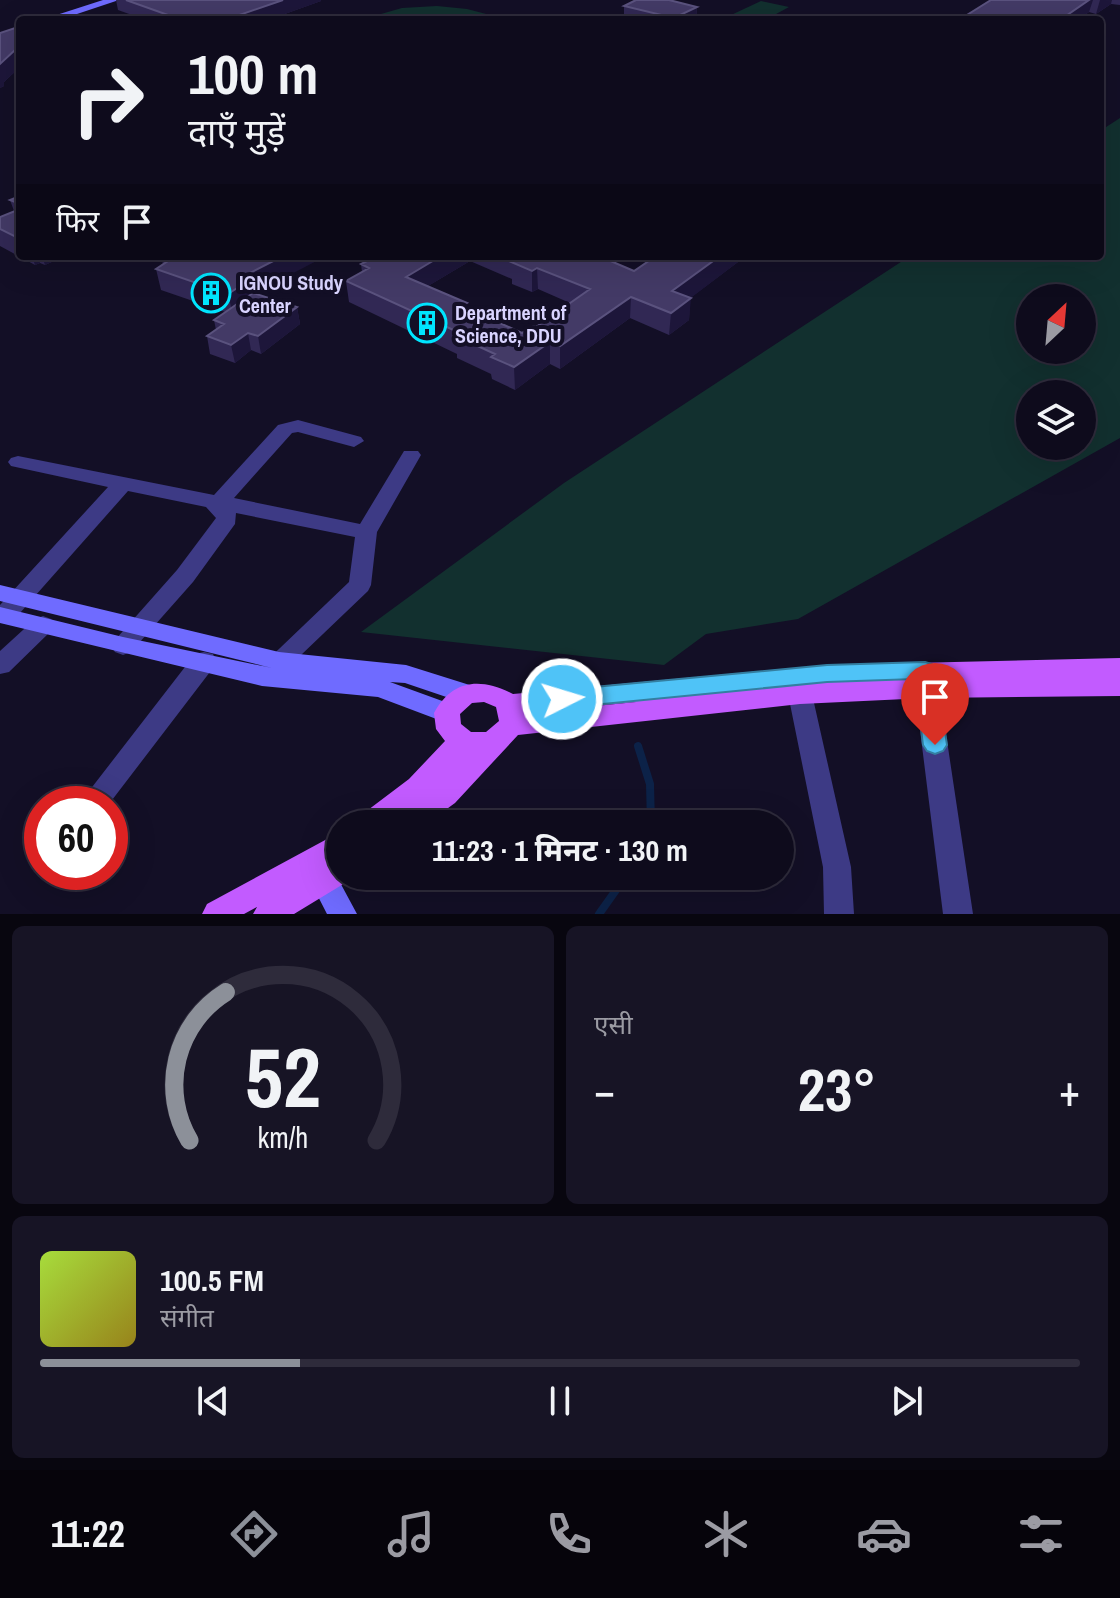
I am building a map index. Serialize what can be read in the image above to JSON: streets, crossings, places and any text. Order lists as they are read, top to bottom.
{
  "places": {
    "building": ["IGNOU Study Center", "Department of Science, DDU"]
  },
  "north": "top right",
  "page": {
    "turn": ["100 m", "दाएँ मुड़ें"],
    "then": "फिर",
    "limit": "60",
    "trip": "11:23 · 1 मिनट · 130 m",
    "tile": "एसी",
    "heat": ["−", "23°", "+"],
    "song": ["100.5 FM", "संगीत"],
    "tabs": "11:22",
    "gauge": ["52", "km/h"]
  }
}
